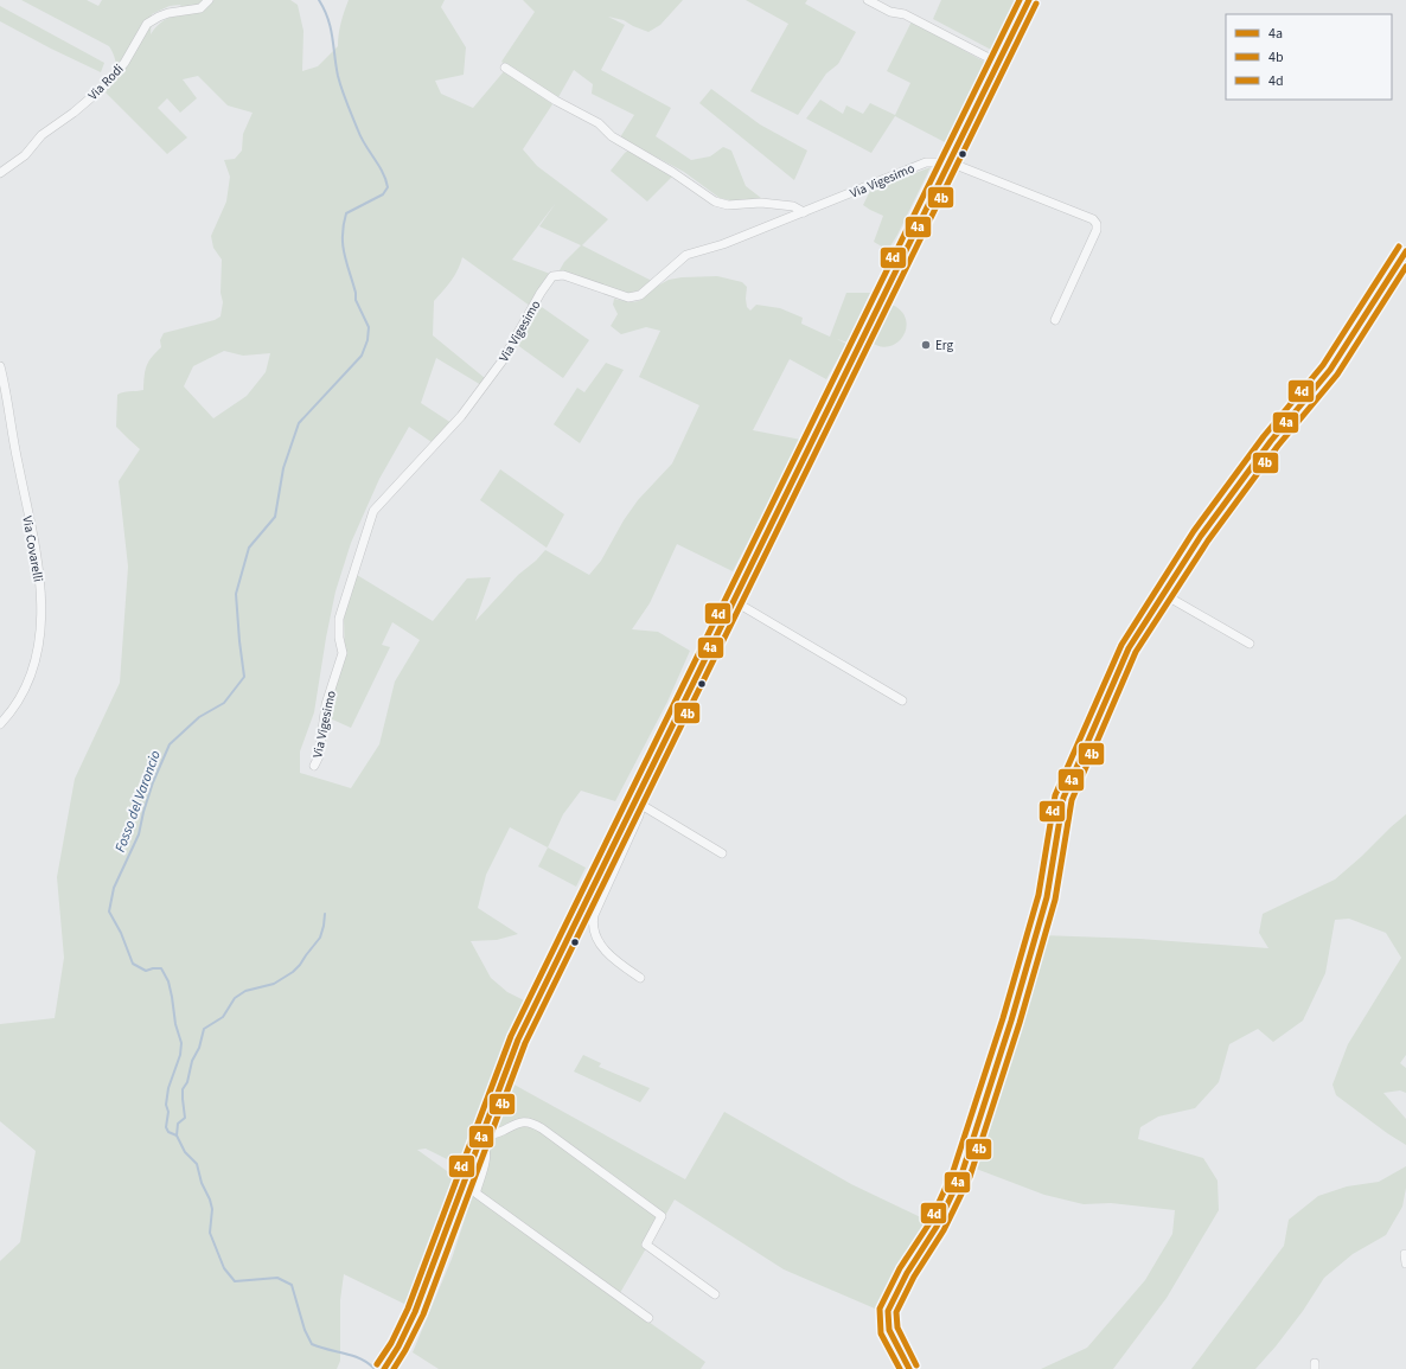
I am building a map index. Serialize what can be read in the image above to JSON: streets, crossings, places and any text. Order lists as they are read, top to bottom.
{
  "streets": {
    "street": ["Via Rodi", "Via Vigesimo", "Via Covarelli"]
  },
  "water": ["Fosso del Varoncio"],
  "places": ["Erg"],
  "lines": ["transit line 4a", "transit line 4d", "transit line 4b"],
  "legend": ["4a", "4b", "4d"]
}
